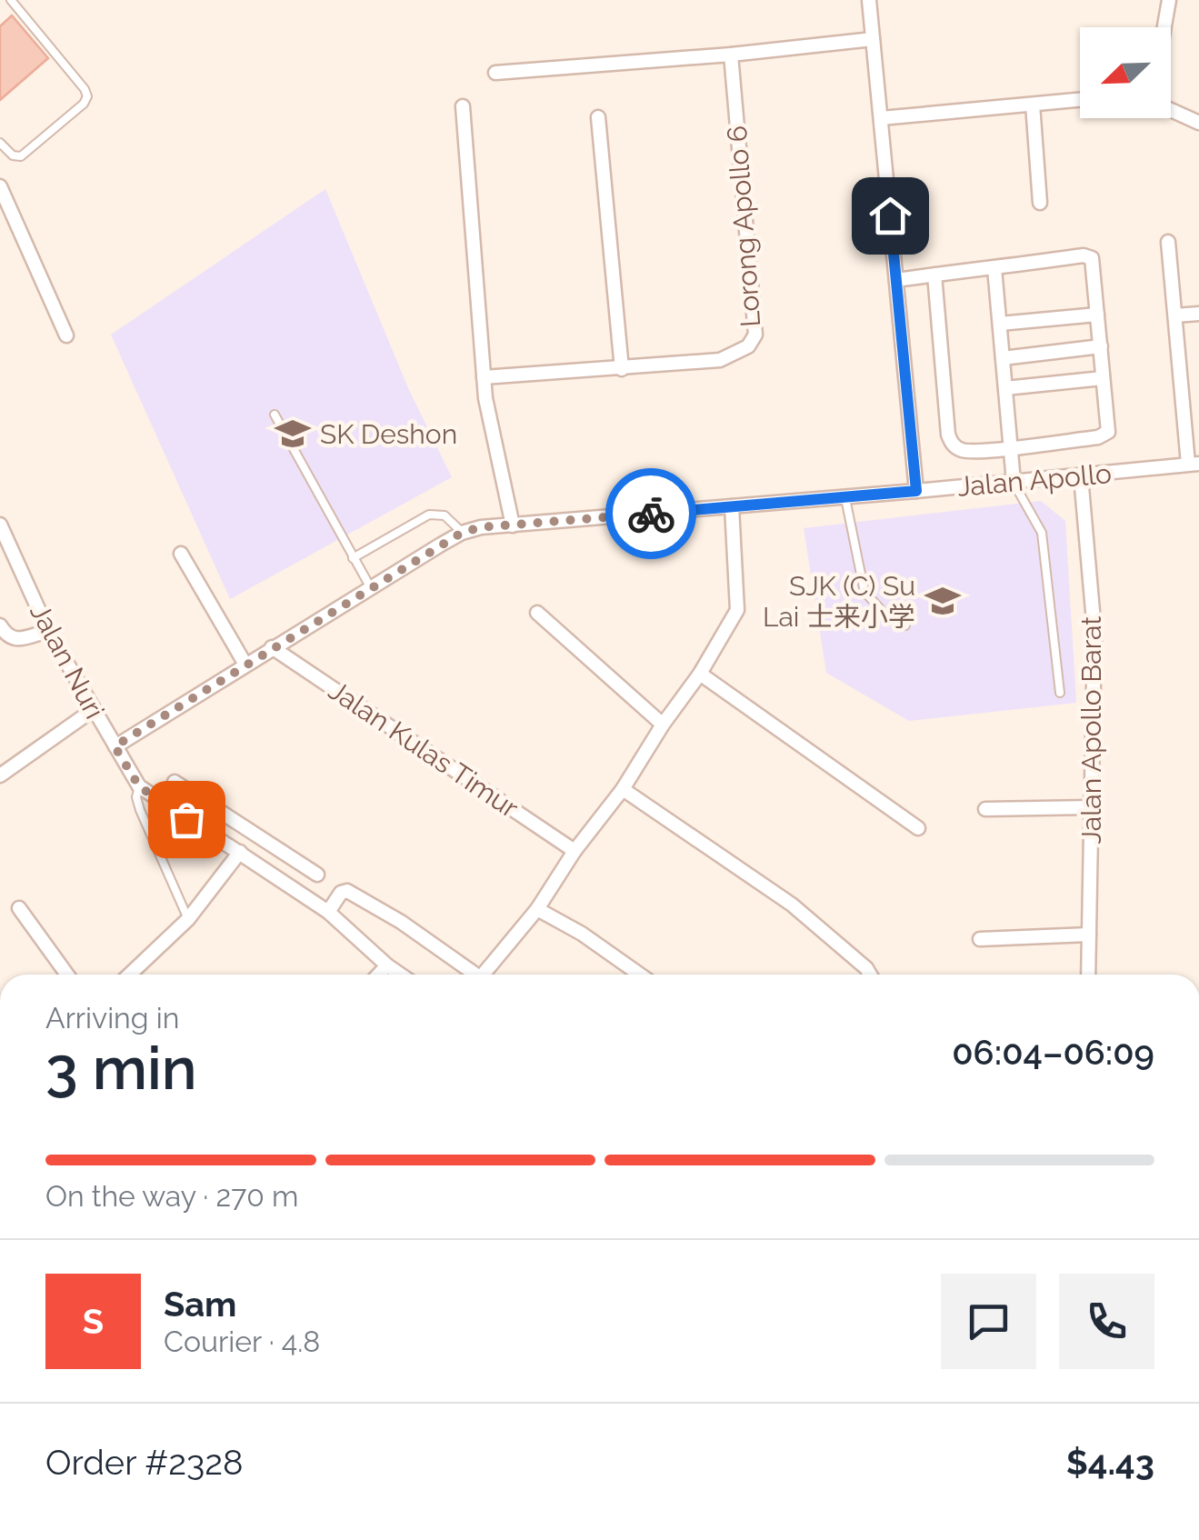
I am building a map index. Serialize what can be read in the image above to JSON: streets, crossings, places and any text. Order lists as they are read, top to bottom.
{
  "streets": {
    "street": [
      "Lorong Apollo 6",
      "Jalan Apollo",
      "Jalan Nuri",
      "Jalan Apollo Barat",
      "Jalan Kulas Timur"
    ]
  },
  "crossings": [
    ["Jalan Apollo", "Jalan Nuri"],
    ["Jalan Apollo", "Jalan Apollo Barat"],
    ["Jalan Apollo", "Jalan Kulas Timur"]
  ],
  "places": {
    "school or university": ["SK Deshon", "SJK (C) Su Lai 士来小学"]
  },
  "north": "bottom left",
  "page": {
    "heading": ["3 min", "Arriving in", "06:04–06:09"],
    "panel": [
      "Sam",
      "Courier · 4.8",
      "Order #2328",
      "$4.43"
    ],
    "bar": "On the way · 270 m",
    "round": "S"
  }
}
